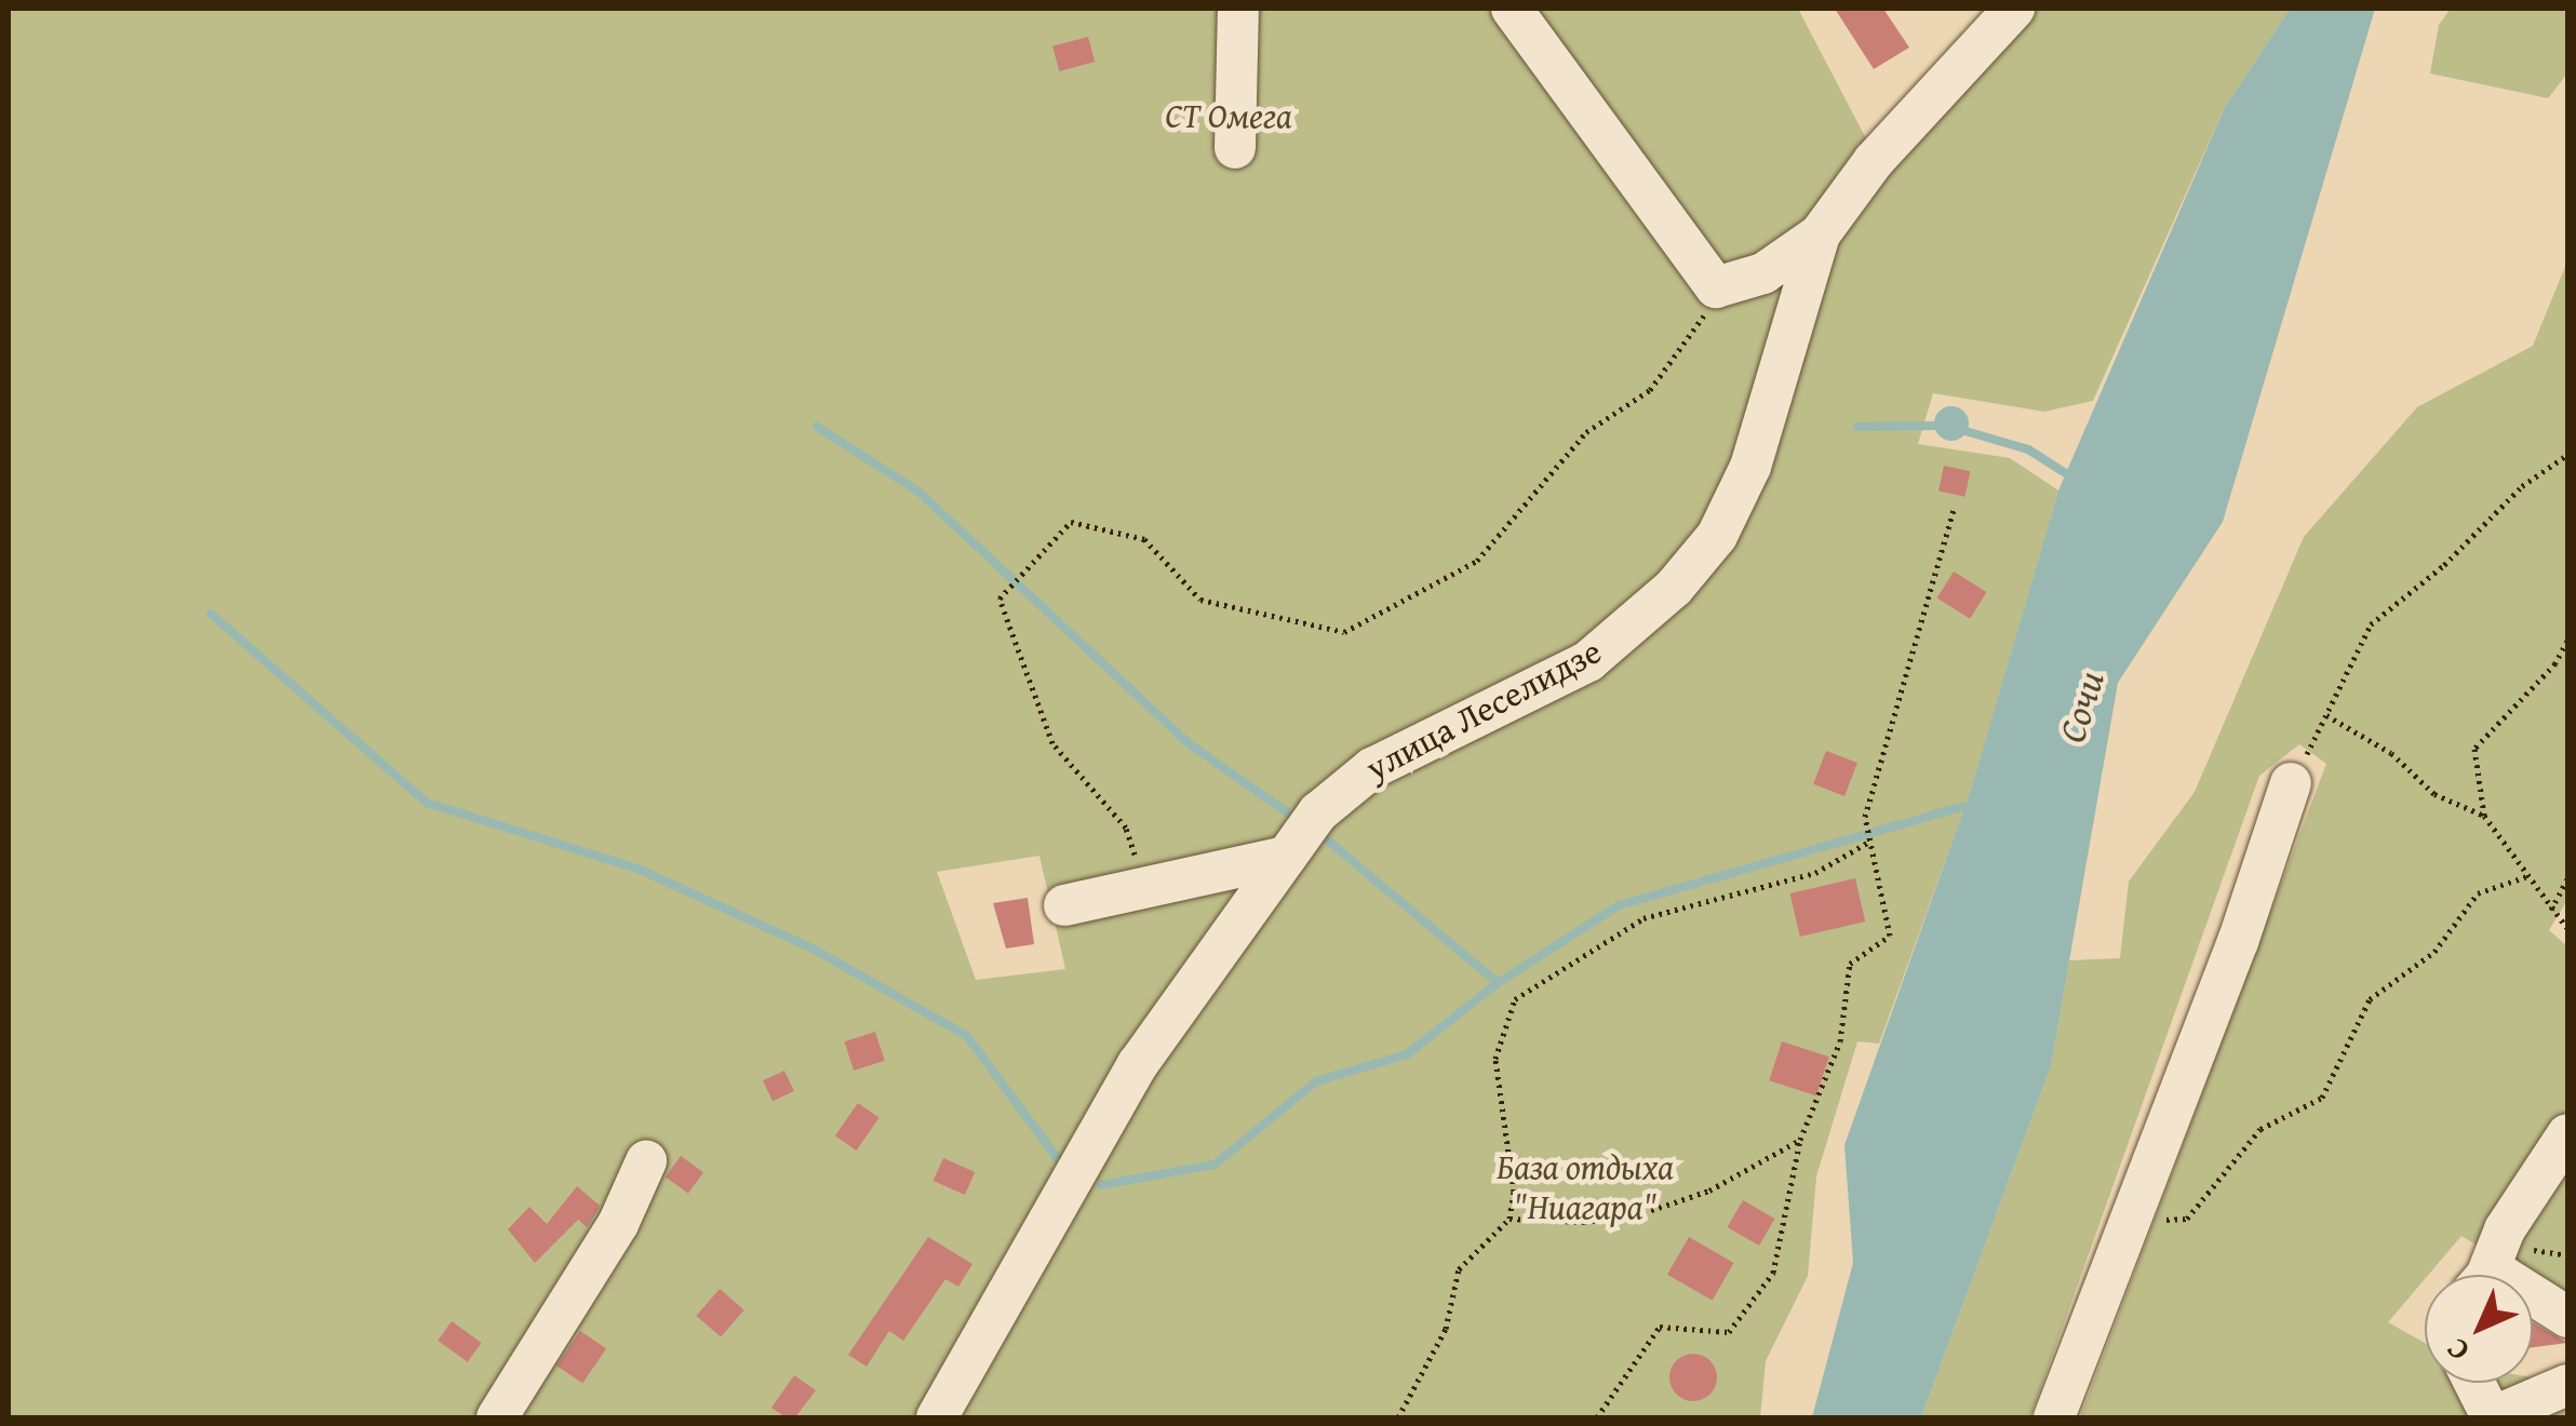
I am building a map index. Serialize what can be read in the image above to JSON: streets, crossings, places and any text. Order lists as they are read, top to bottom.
{
  "streets": {
    "street": ["улица Леселидзе"]
  },
  "water": ["Сочи"],
  "parks": ["СТ Омега", "База отдыха \"Ниагара\""],
  "north": "bottom left"
}
